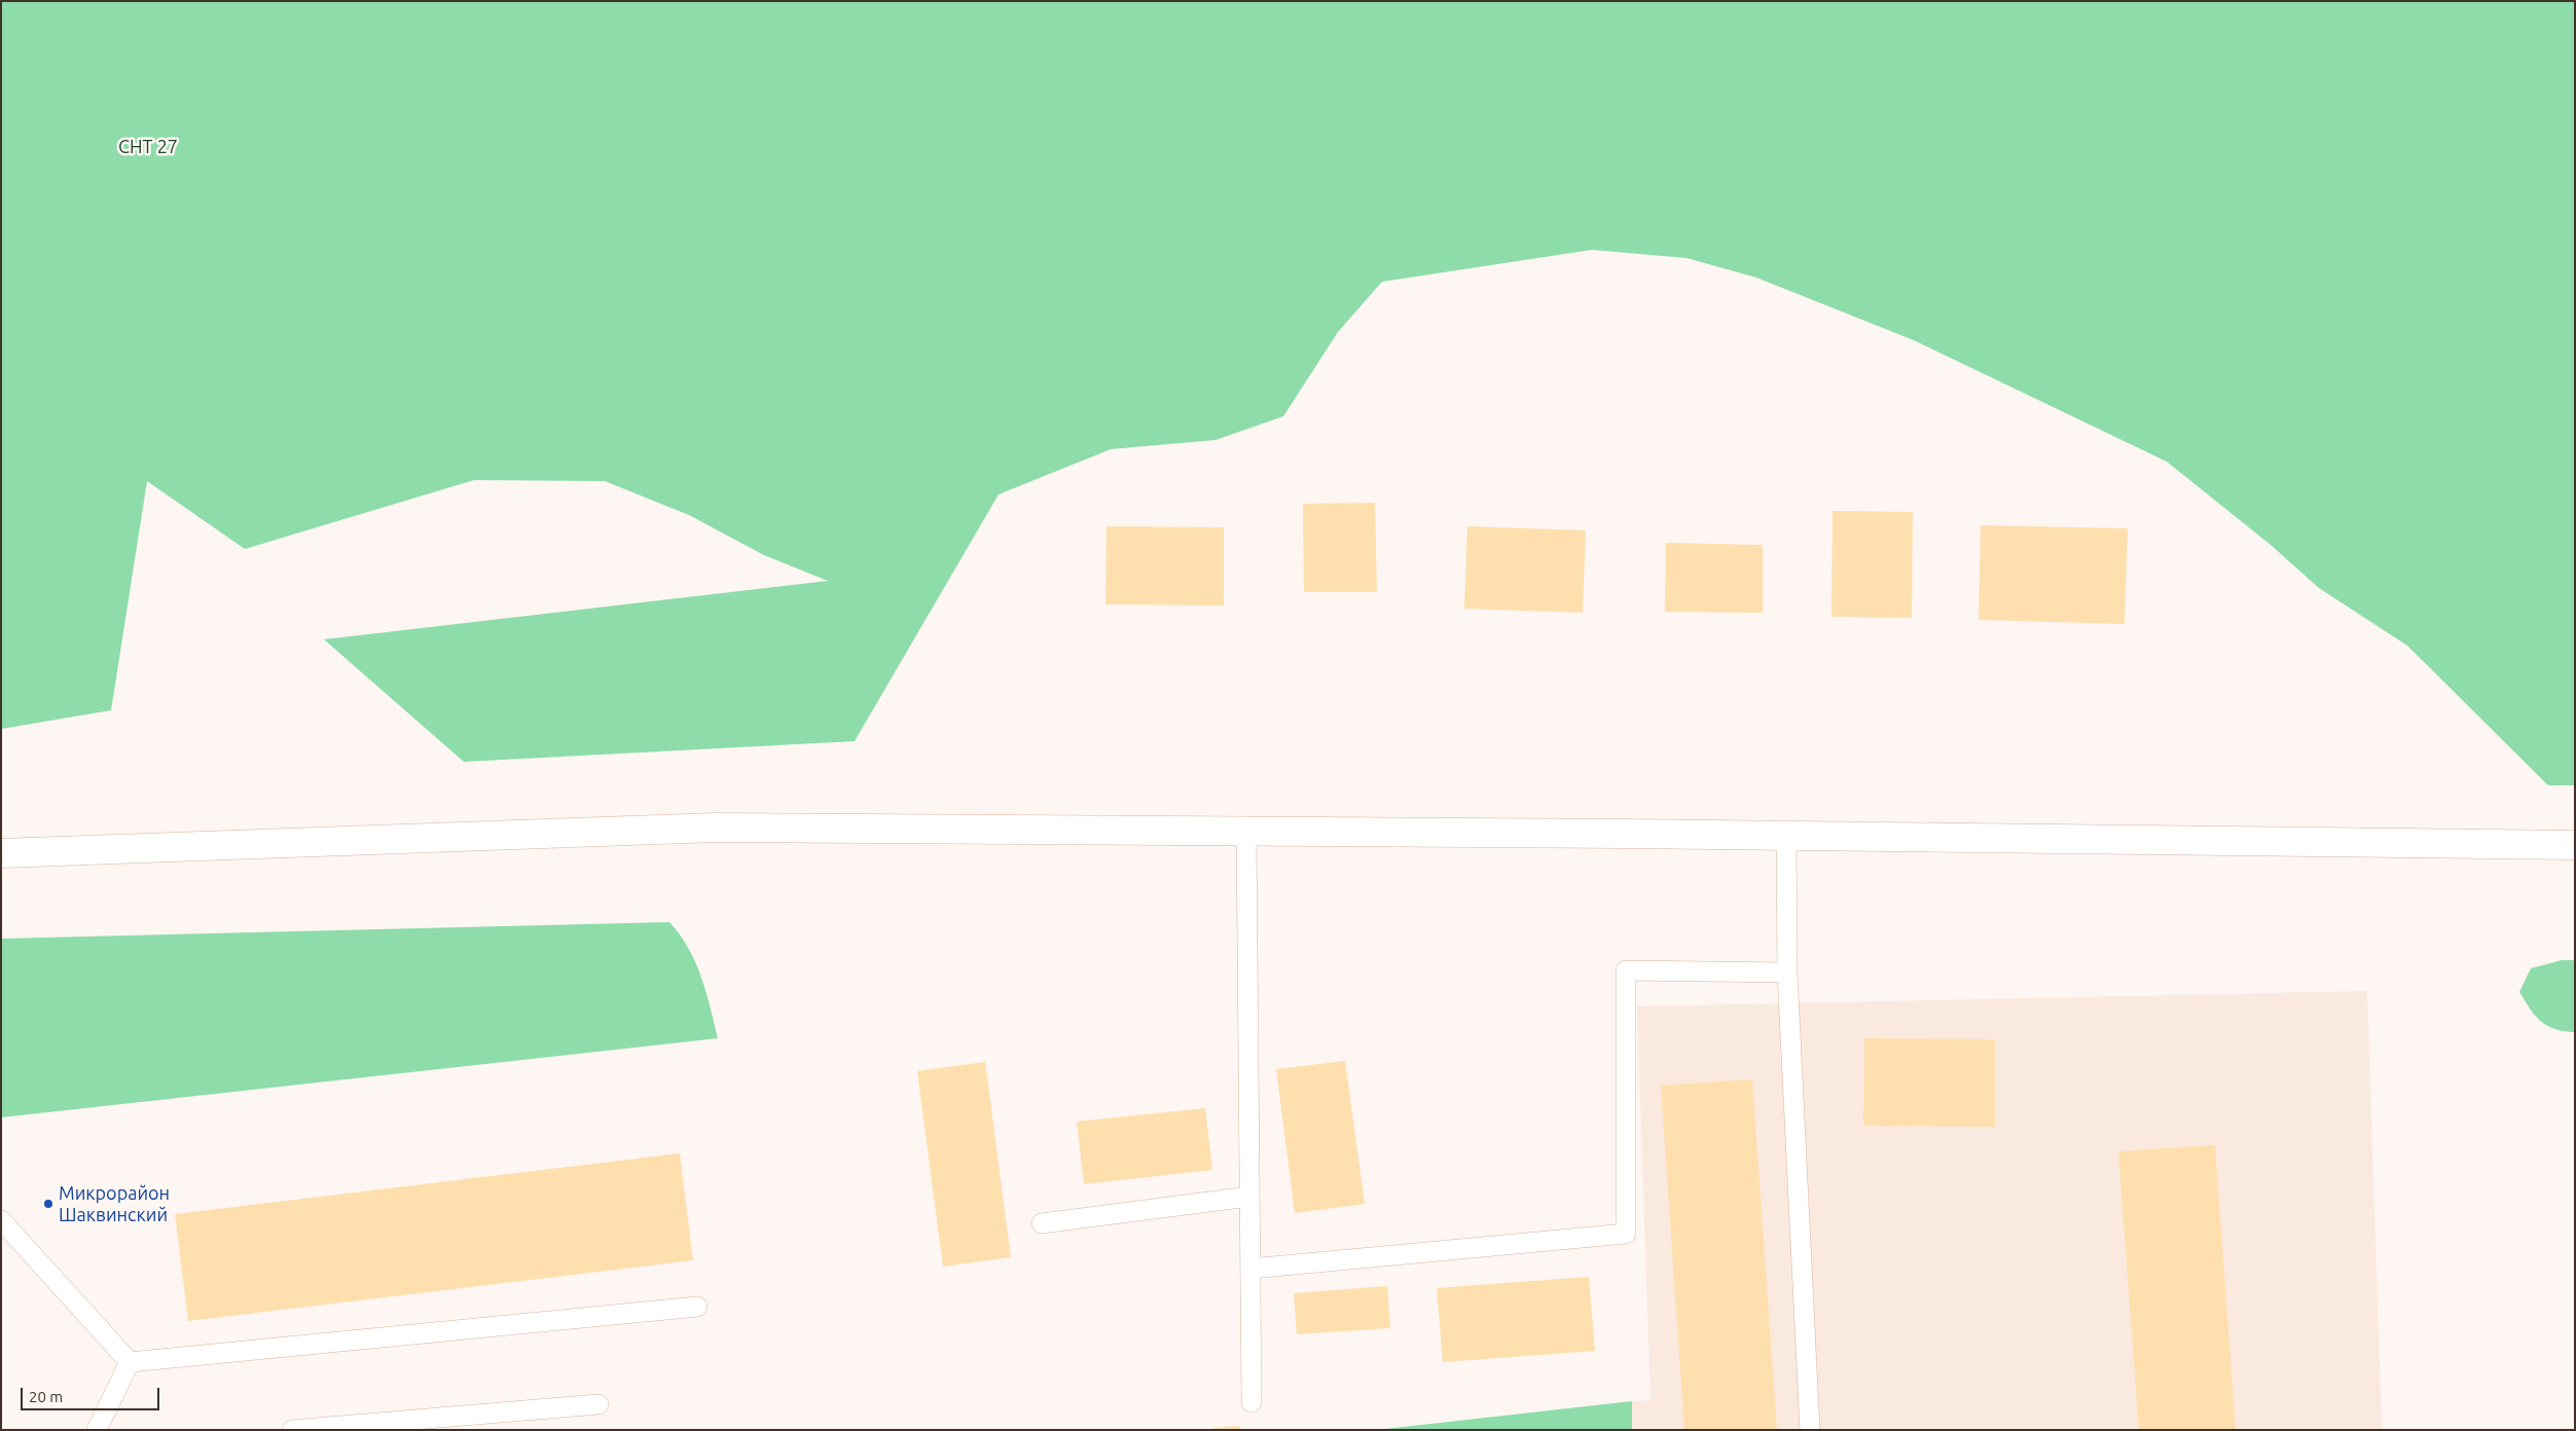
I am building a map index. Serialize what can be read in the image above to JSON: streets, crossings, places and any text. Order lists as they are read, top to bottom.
{
  "parks": ["СНТ 27"],
  "places": ["Микрорайон Шаквинский"],
  "scale_bar": "20 m"
}
